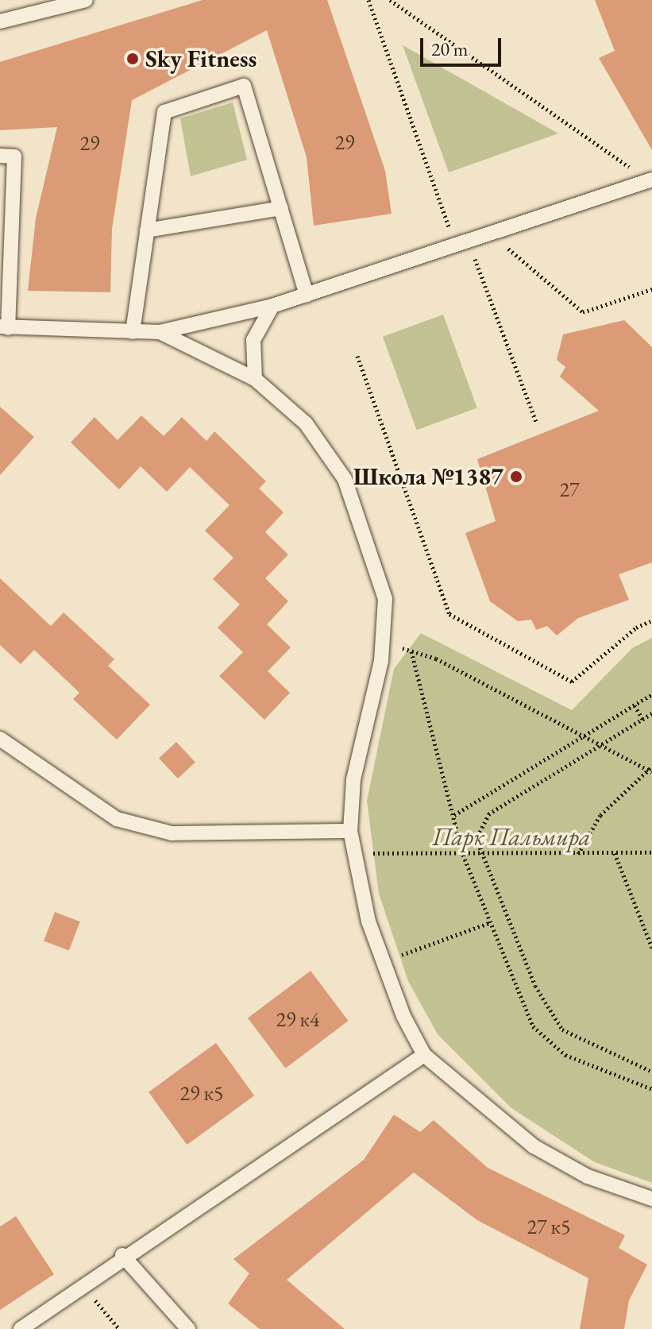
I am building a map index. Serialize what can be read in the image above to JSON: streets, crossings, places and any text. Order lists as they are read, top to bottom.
{
  "parks": ["Парк Пальмира"],
  "places": ["Sky Fitness", "Школа №1387"],
  "house_numbers": [
    "29",
    "29",
    "27",
    "29 к4",
    "29 к5",
    "27 к5"
  ],
  "scale_bar": "20 m"
}
